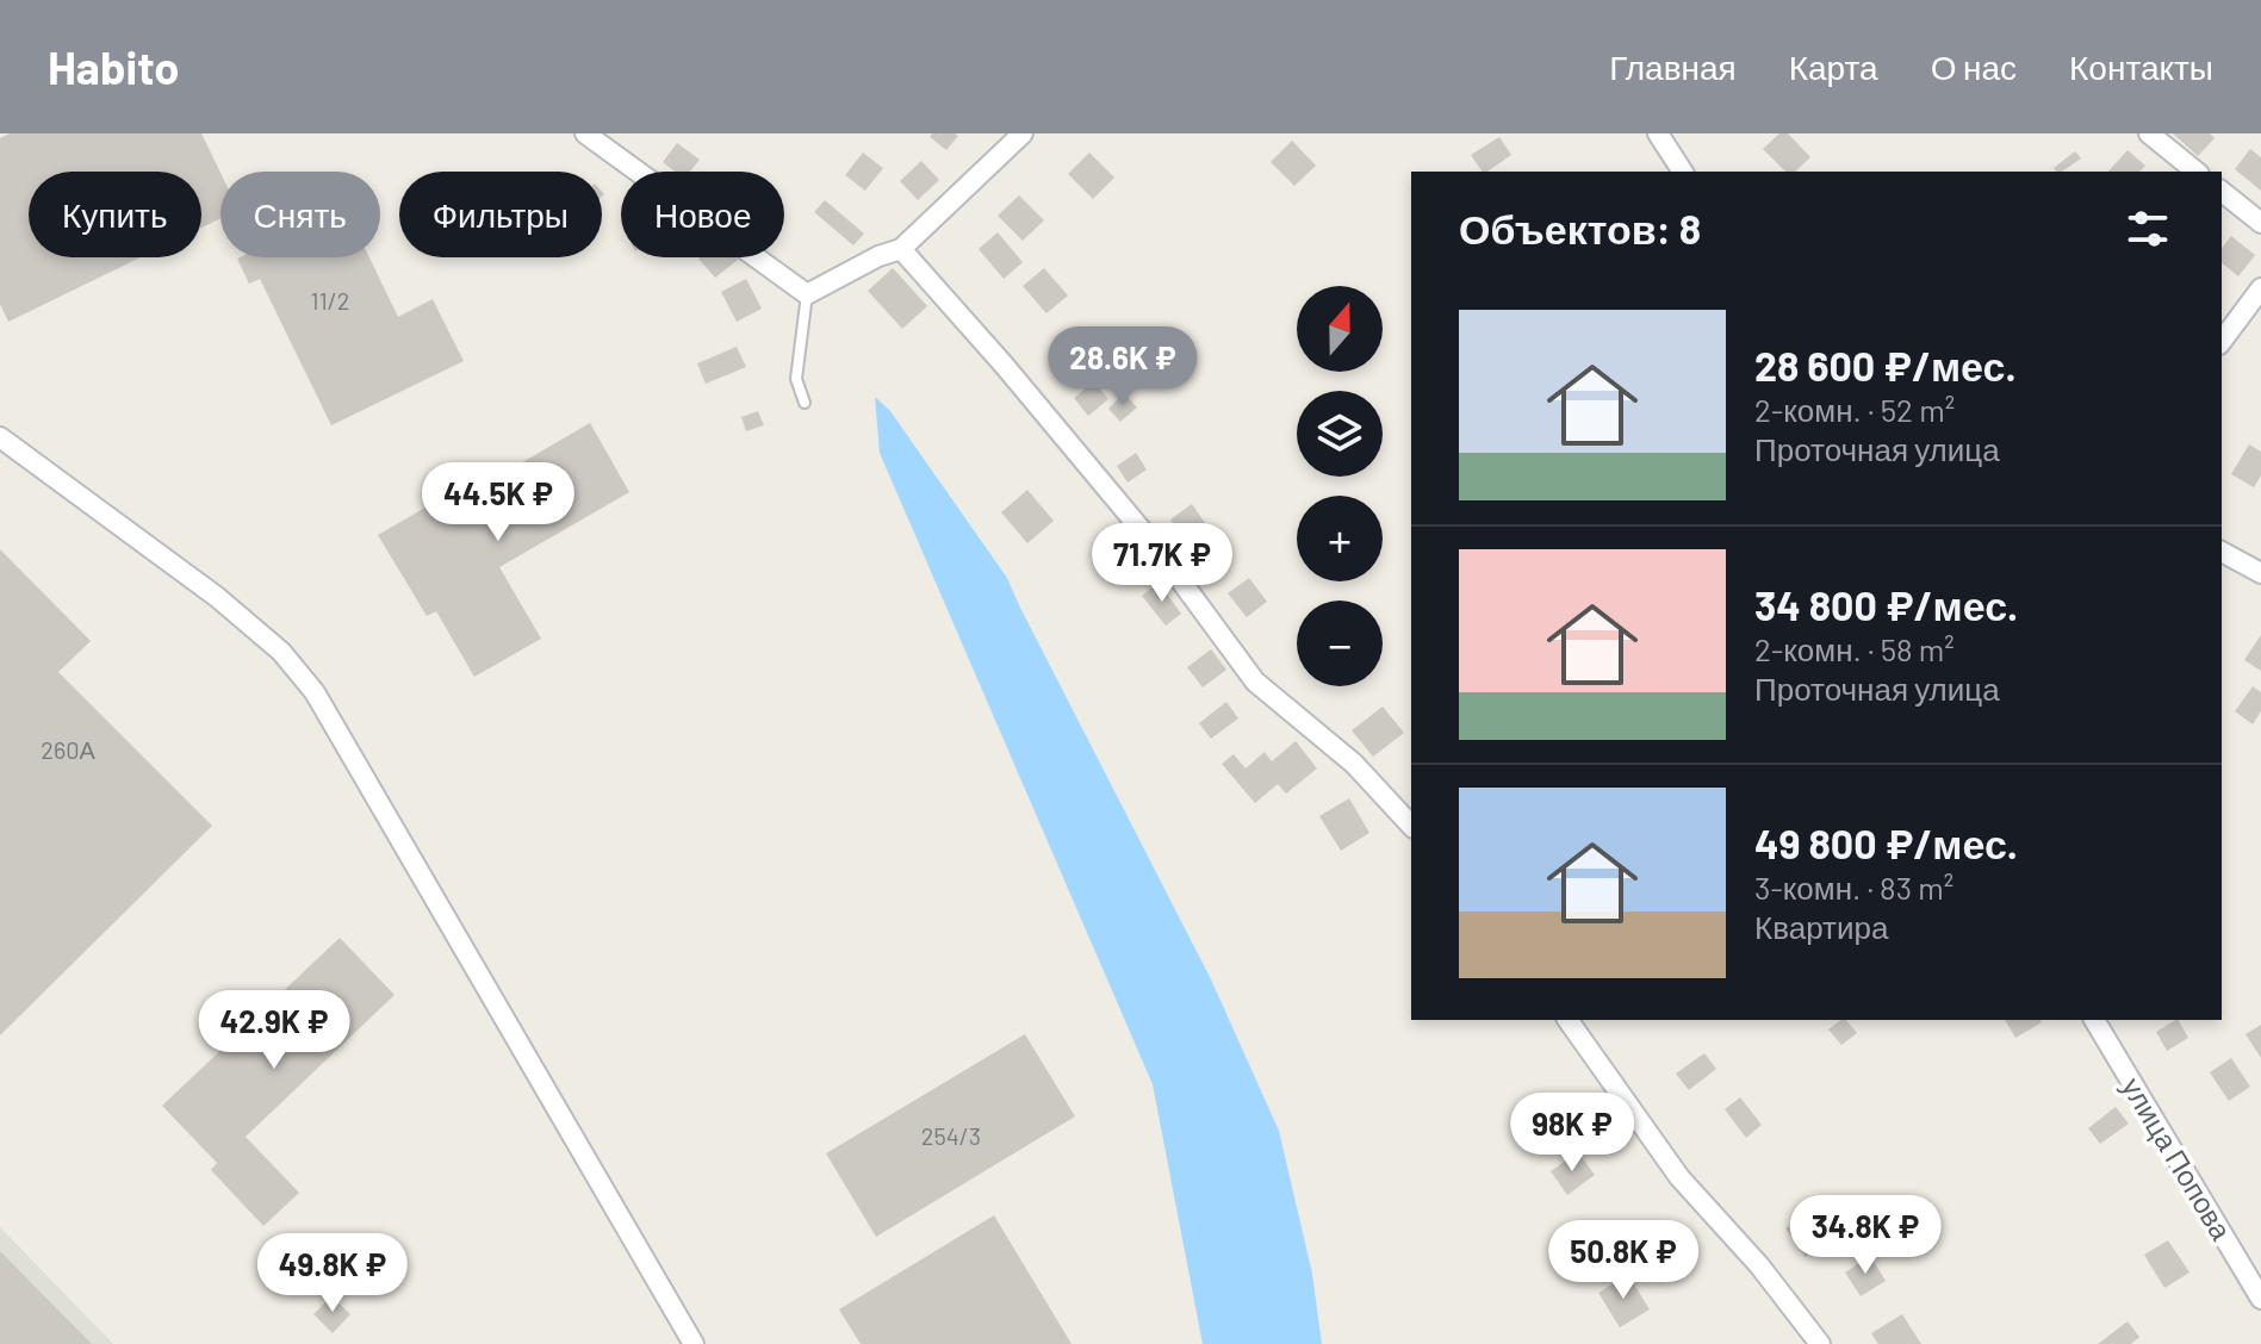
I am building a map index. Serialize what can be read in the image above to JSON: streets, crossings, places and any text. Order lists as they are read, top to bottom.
{
  "streets": {
    "street": ["улица Попова"]
  },
  "house_numbers": ["11/2", "260А", "254/3"],
  "north": "top",
  "page": {
    "header": "Habito",
    "nav": [
      "Главная",
      "Карта",
      "О нас",
      "Контакты"
    ],
    "chip": [
      "Купить",
      "Снять",
      "Фильтры",
      "Новое"
    ],
    "heading": "Объектов: 8",
    "map_buttons": ["+", "−"],
    "list": [
      {
        "name": "28 600 ₽/мес.",
        "note": "2-комн. · 52 m² · Проточная улица"
      },
      {
        "name": "34 800 ₽/мес.",
        "note": "2-комн. · 58 m² · Проточная улица"
      },
      {
        "name": "49 800 ₽/мес.",
        "note": "3-комн. · 83 m² · Квартира"
      }
    ],
    "price": [
      "28.6K ₽",
      "44.5K ₽",
      "71.7K ₽",
      "42.9K ₽",
      "98K ₽",
      "34.8K ₽",
      "50.8K ₽",
      "49.8K ₽"
    ]
  }
}
